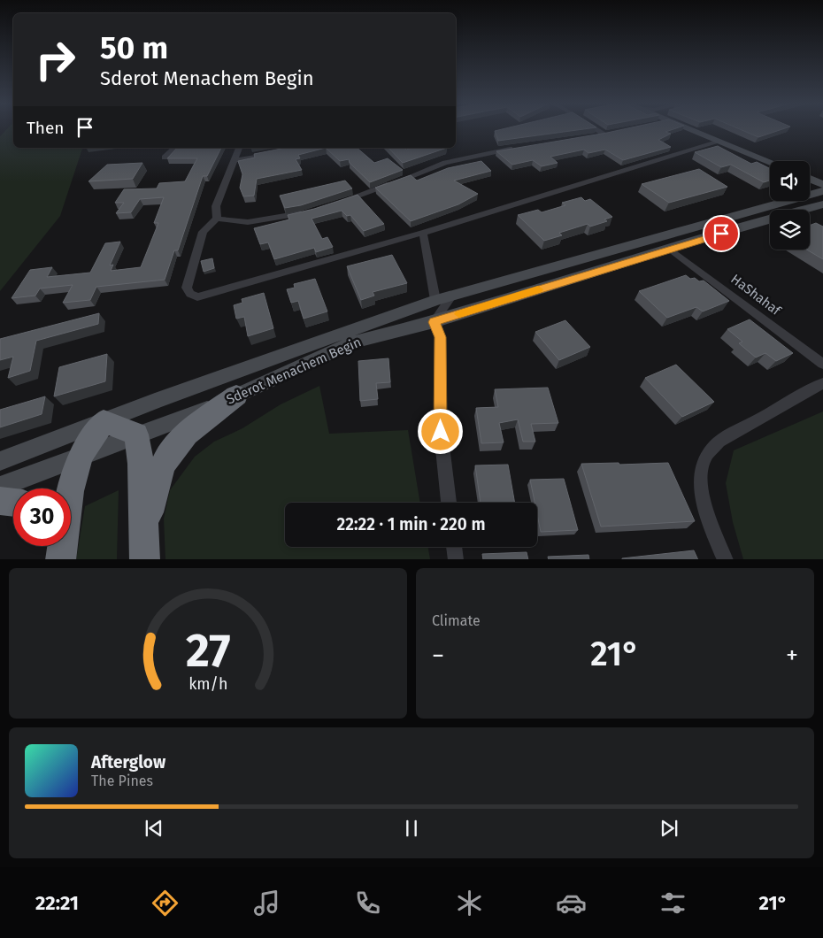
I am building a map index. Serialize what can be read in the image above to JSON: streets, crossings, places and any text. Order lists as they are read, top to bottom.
{
  "streets": {
    "street": ["HaShahaf", "Sderot Menachem Begin"]
  },
  "crossings": [
    ["HaShahaf", "Sderot Menachem Begin"]
  ],
  "page": {
    "turn": ["50 m", "Sderot Menachem Begin"],
    "then": "Then",
    "limit": "30",
    "trip": "22:22 · 1 min · 220 m",
    "tile": "Climate",
    "heat": ["−", "21°", "+"],
    "song": ["Afterglow", "The Pines"],
    "tabs": ["22:21", "21°"],
    "gauge": ["27", "km/h"]
  }
}
